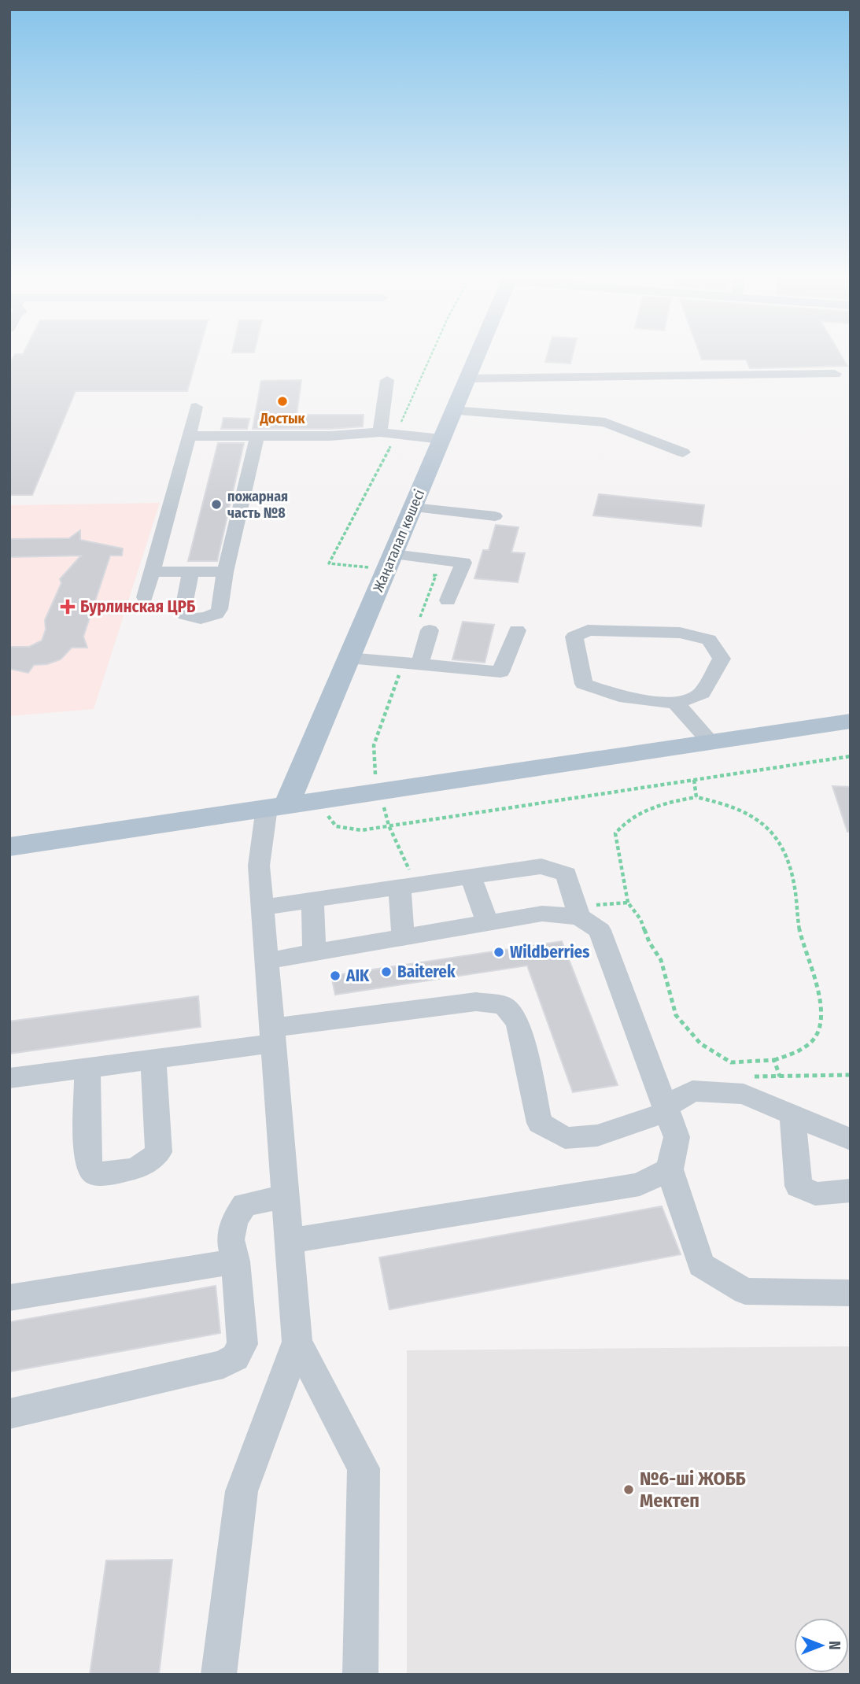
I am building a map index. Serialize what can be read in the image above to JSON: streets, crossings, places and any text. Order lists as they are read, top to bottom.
{
  "streets": {
    "main road": ["Жаңаталап көшесі"]
  },
  "places": {
    "other": [
      "Достык",
      "пожарная часть №8",
      "Wildberries",
      "Baiterek",
      "AIK",
      "№6-ші ЖОББ Мектеп"
    ],
    "health": ["Бурлинская ЦРБ"]
  },
  "north": "right"
}
